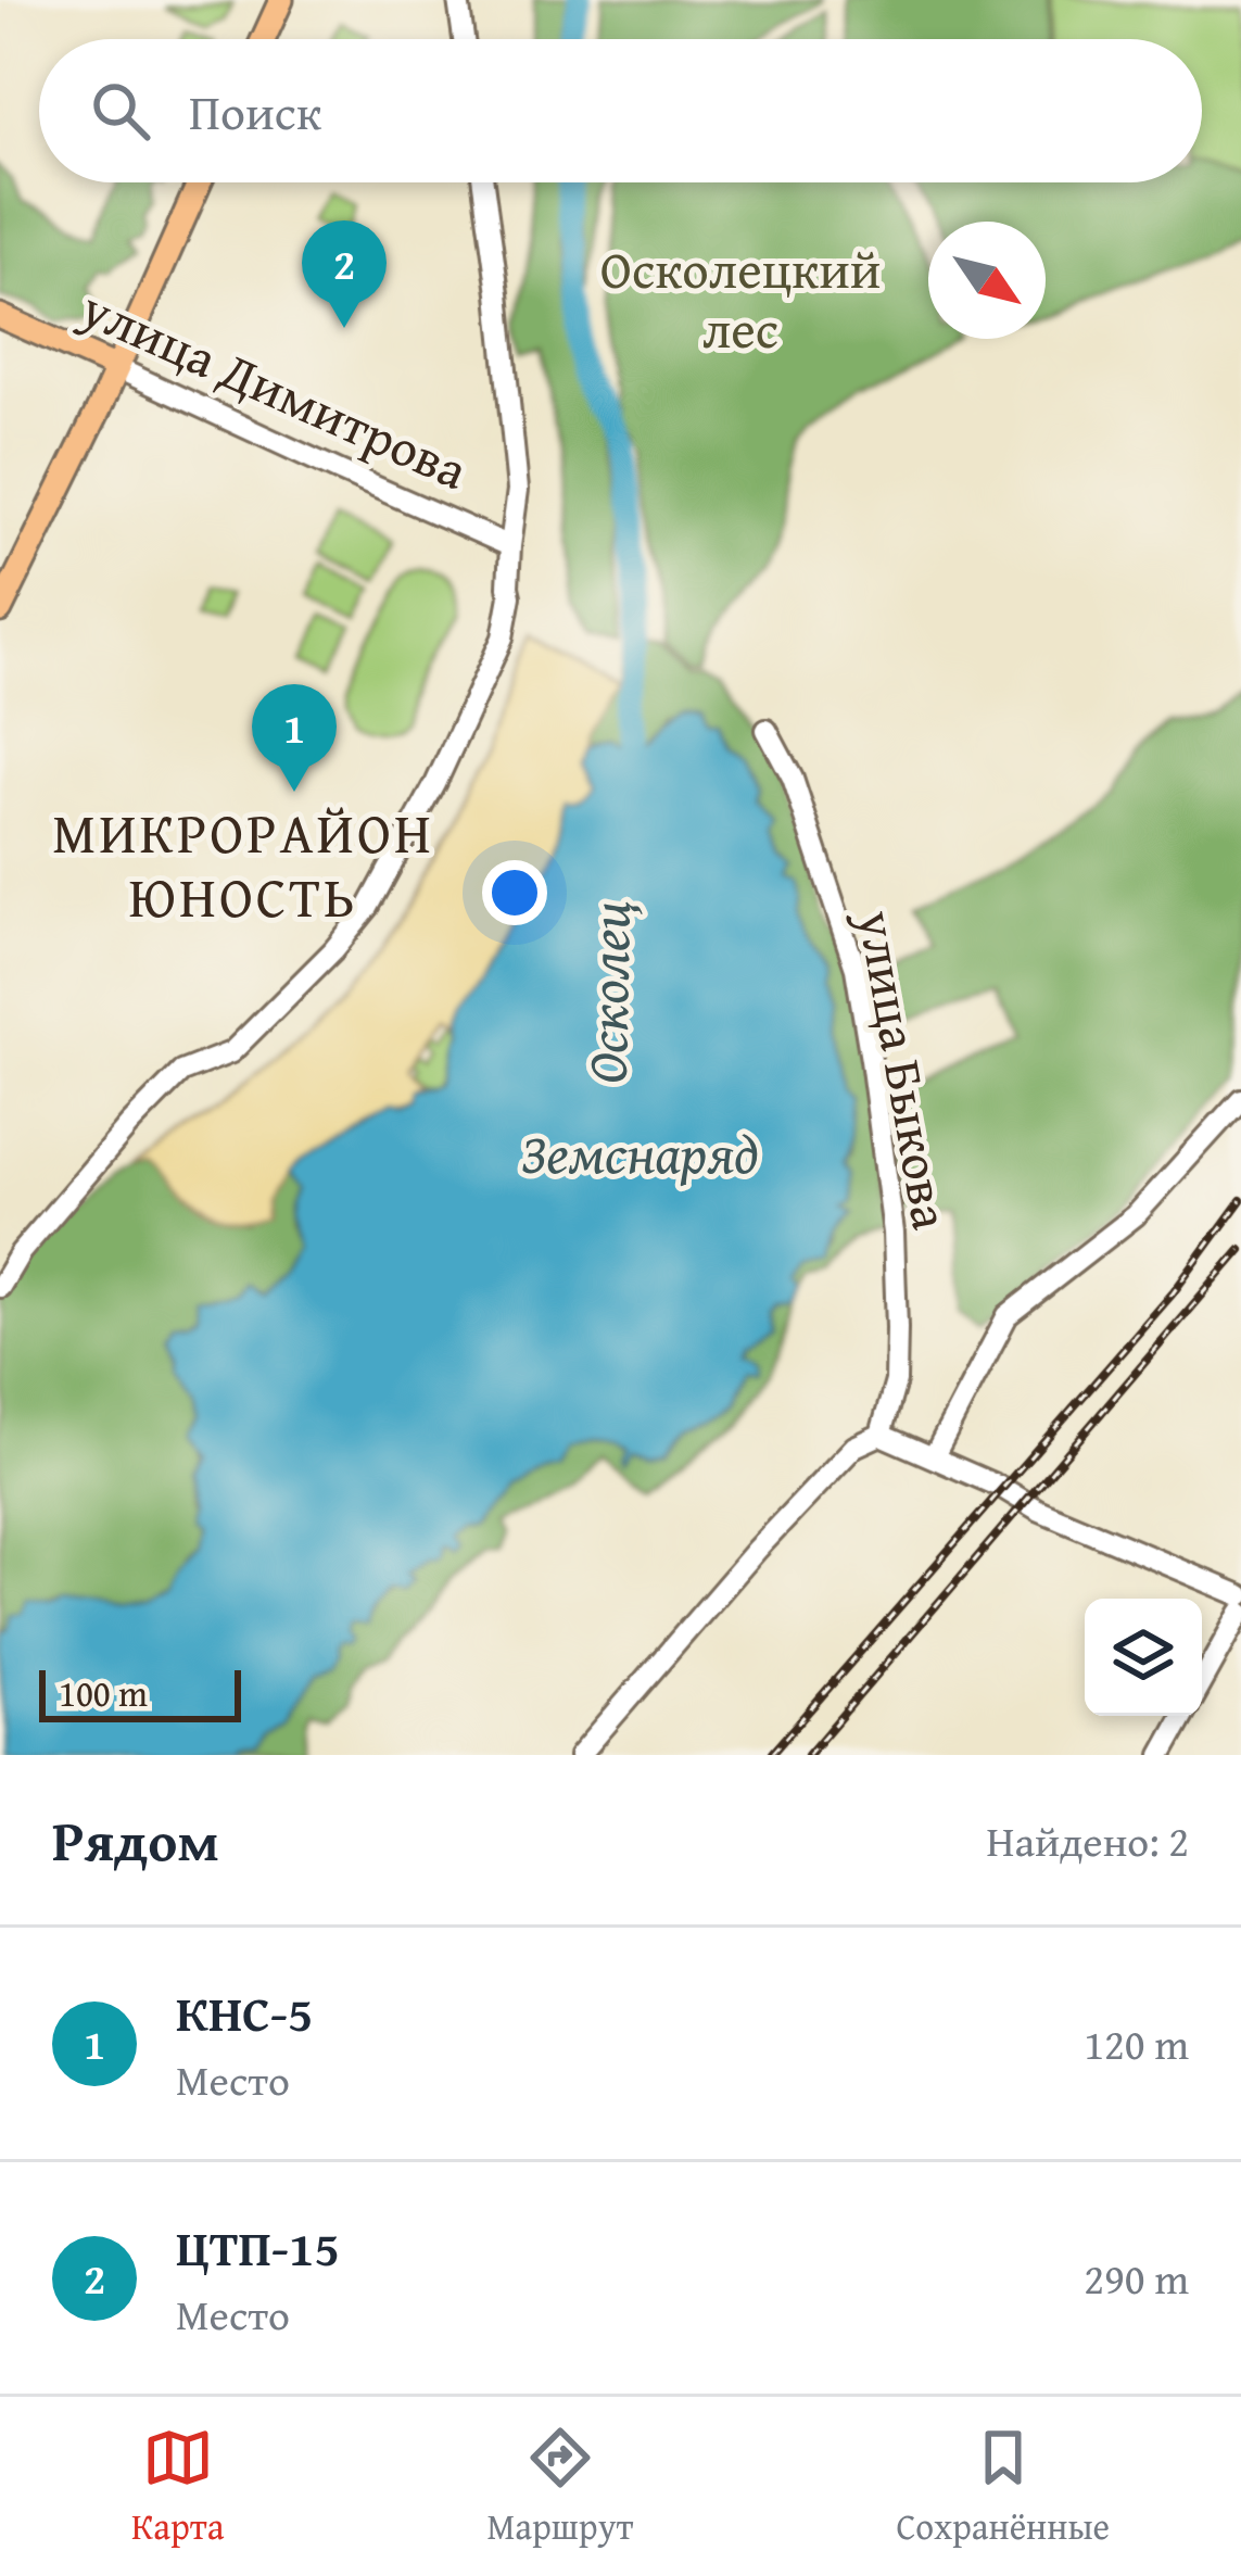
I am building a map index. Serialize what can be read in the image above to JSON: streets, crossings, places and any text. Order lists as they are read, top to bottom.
{
  "streets": {
    "main road": ["улица Димитрова"],
    "street": ["улица Быкова"]
  },
  "districts": ["МИКРОРАЙОН ЮНОСТЬ"],
  "water": ["Осколец", "Земснаряд"],
  "parks": ["Осколецкий лес"],
  "scale_bar": "100 m",
  "north": "bottom right",
  "page": {
    "search": "Поиск",
    "pins": ["2", "1"],
    "scale": "100 m",
    "heading": ["Рядом", "Найдено: 2"],
    "list": [
      {
        "mark": "1",
        "name": "КНС-5",
        "note": "Место",
        "value": "120 m"
      },
      {
        "mark": "2",
        "name": "ЦТП-15",
        "note": "Место",
        "value": "290 m"
      }
    ],
    "nav": ["Карта", "Маршрут", "Сохранённые"]
  }
}
